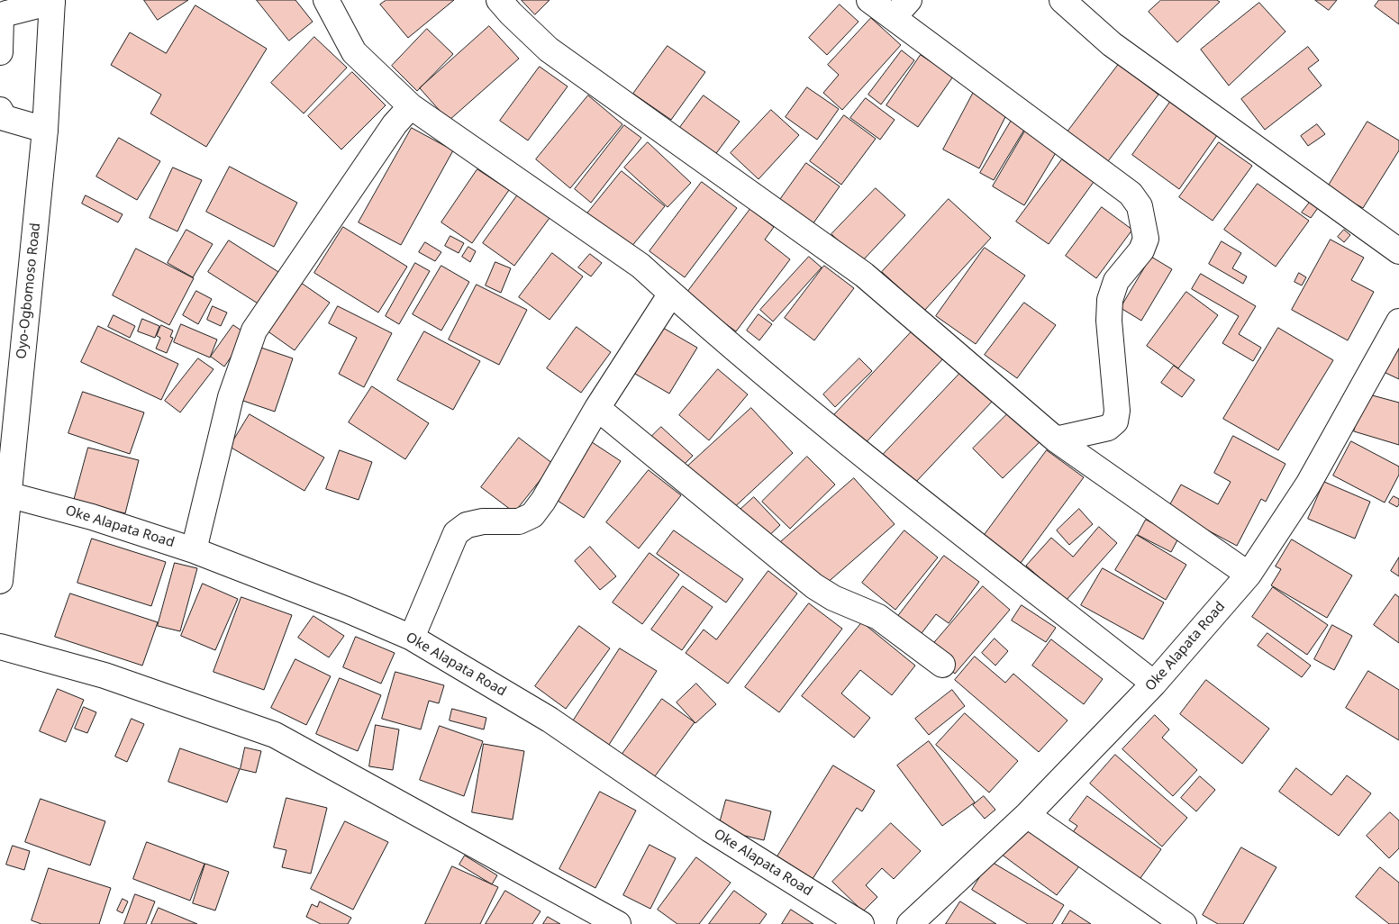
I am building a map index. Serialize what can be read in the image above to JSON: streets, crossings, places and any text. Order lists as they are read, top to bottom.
{
  "streets": {
    "main road": ["Oyo-Ogbomoso Road", "Oke Alapata Road"]
  },
  "crossings": [
    ["Oyo-Ogbomoso Road", "Oke Alapata Road"]
  ]
}
